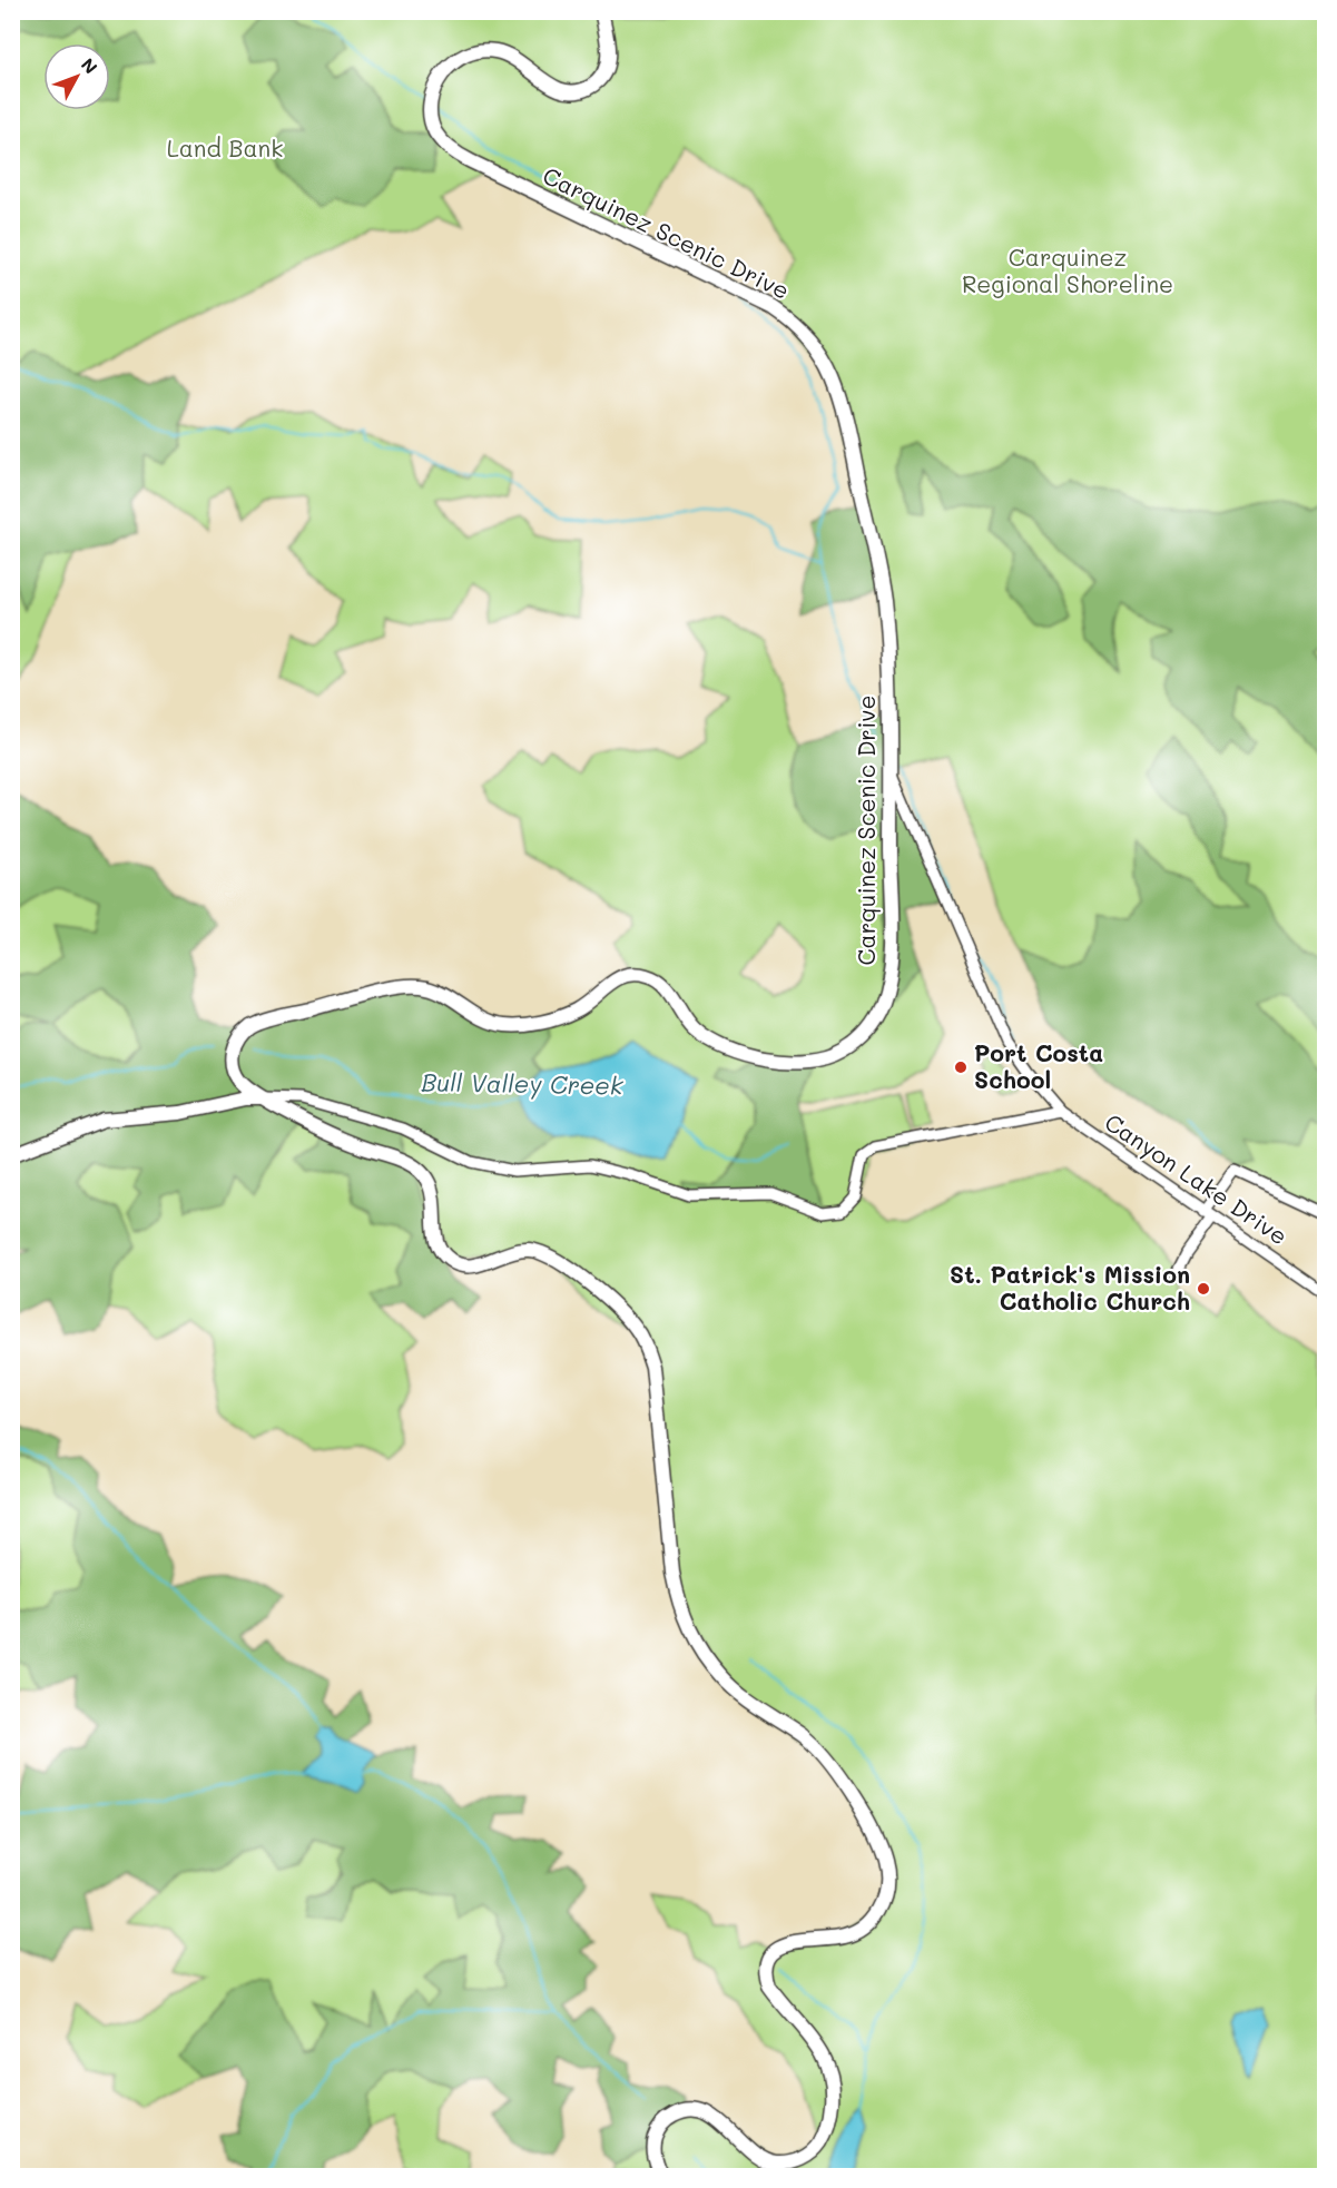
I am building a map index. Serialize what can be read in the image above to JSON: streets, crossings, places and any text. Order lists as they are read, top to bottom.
{
  "streets": {
    "street": ["Carquinez Scenic Drive", "Canyon Lake Drive"]
  },
  "crossings": [
    ["Carquinez Scenic Drive", "Canyon Lake Drive"]
  ],
  "water": ["Bull Valley Creek"],
  "parks": ["Land Bank", "Carquinez Regional Shoreline"],
  "places": ["Port Costa School", "St. Patrick's Mission Catholic Church"],
  "north": "top right"
}
